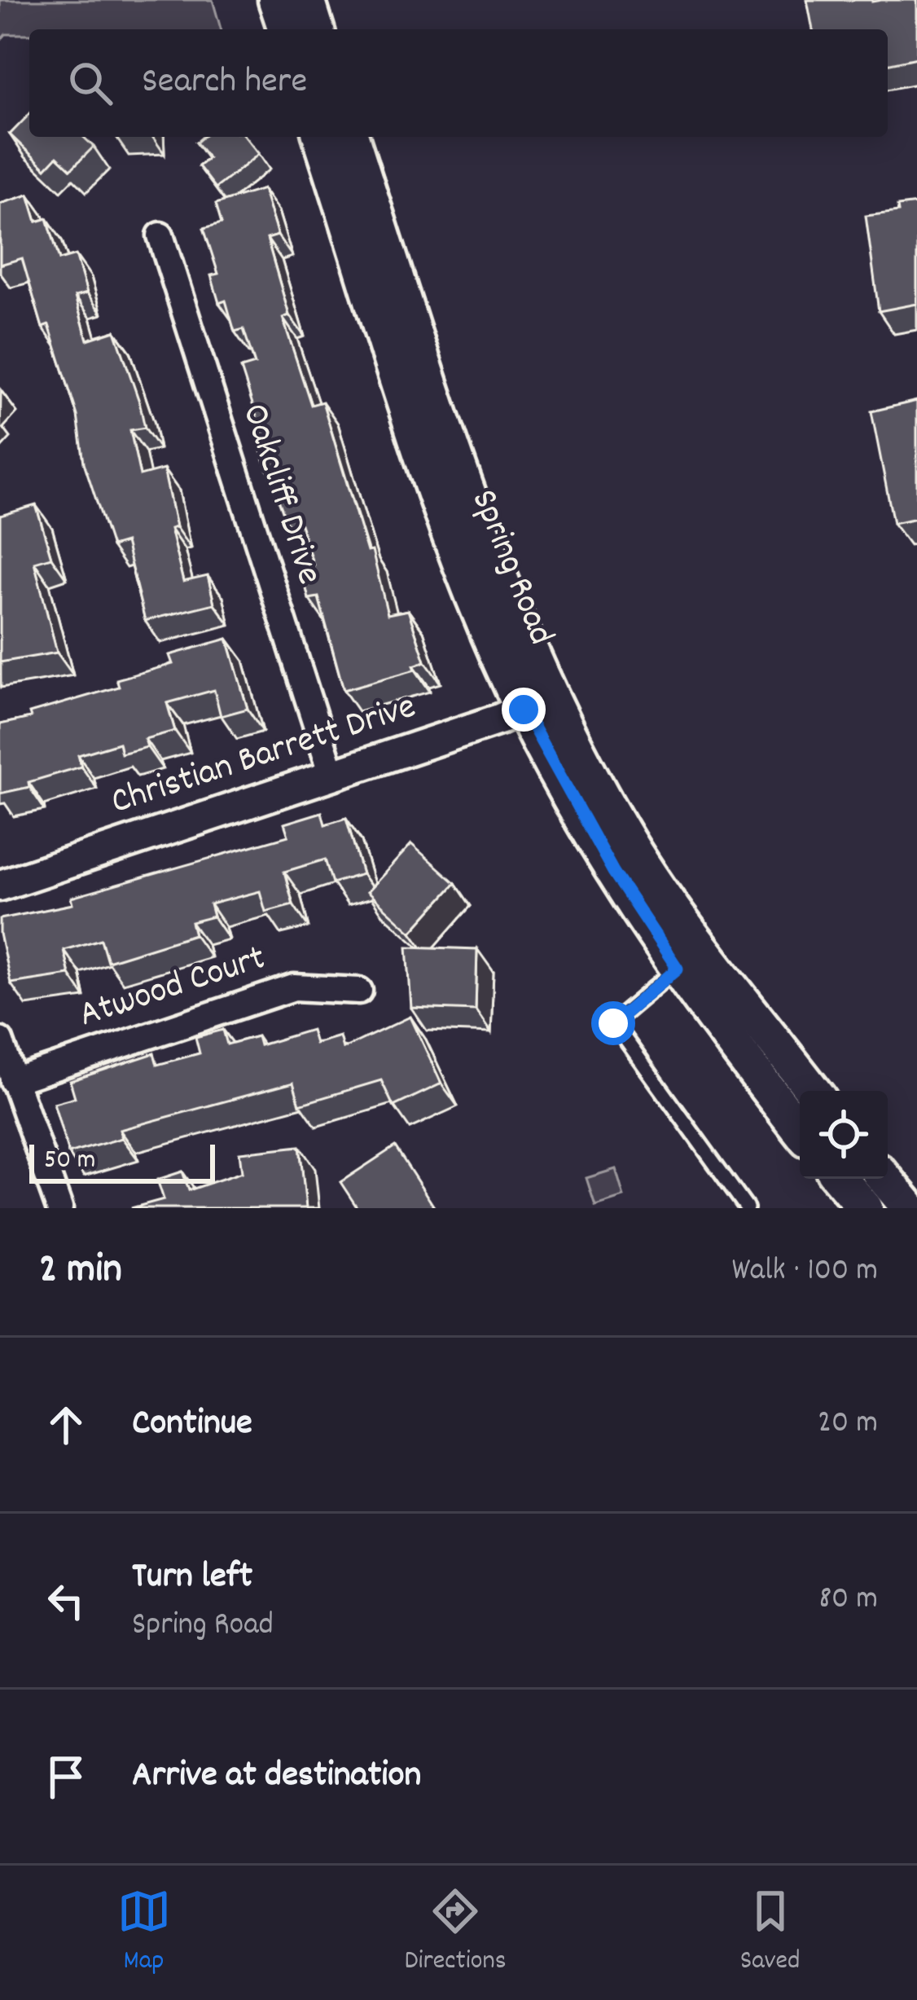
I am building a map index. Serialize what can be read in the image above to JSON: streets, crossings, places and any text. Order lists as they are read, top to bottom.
{
  "streets": {
    "main road": ["Spring Road"],
    "street": ["Oakcliff Drive", "Christian Barrett Drive", "Atwood Court"]
  },
  "crossings": [
    ["Oakcliff Drive", "Christian Barrett Drive"],
    ["Spring Road", "Christian Barrett Drive"]
  ],
  "scale_bar": "50 m",
  "page": {
    "search": "Search here",
    "scale": "50 m",
    "heading": ["2 min", "Walk · 100 m"],
    "list": [
      ["Continue", "20 m"],
      ["Turn left", "Spring Road", "80 m"],
      "Arrive at destination"
    ],
    "nav": ["Map", "Directions", "Saved"]
  }
}
